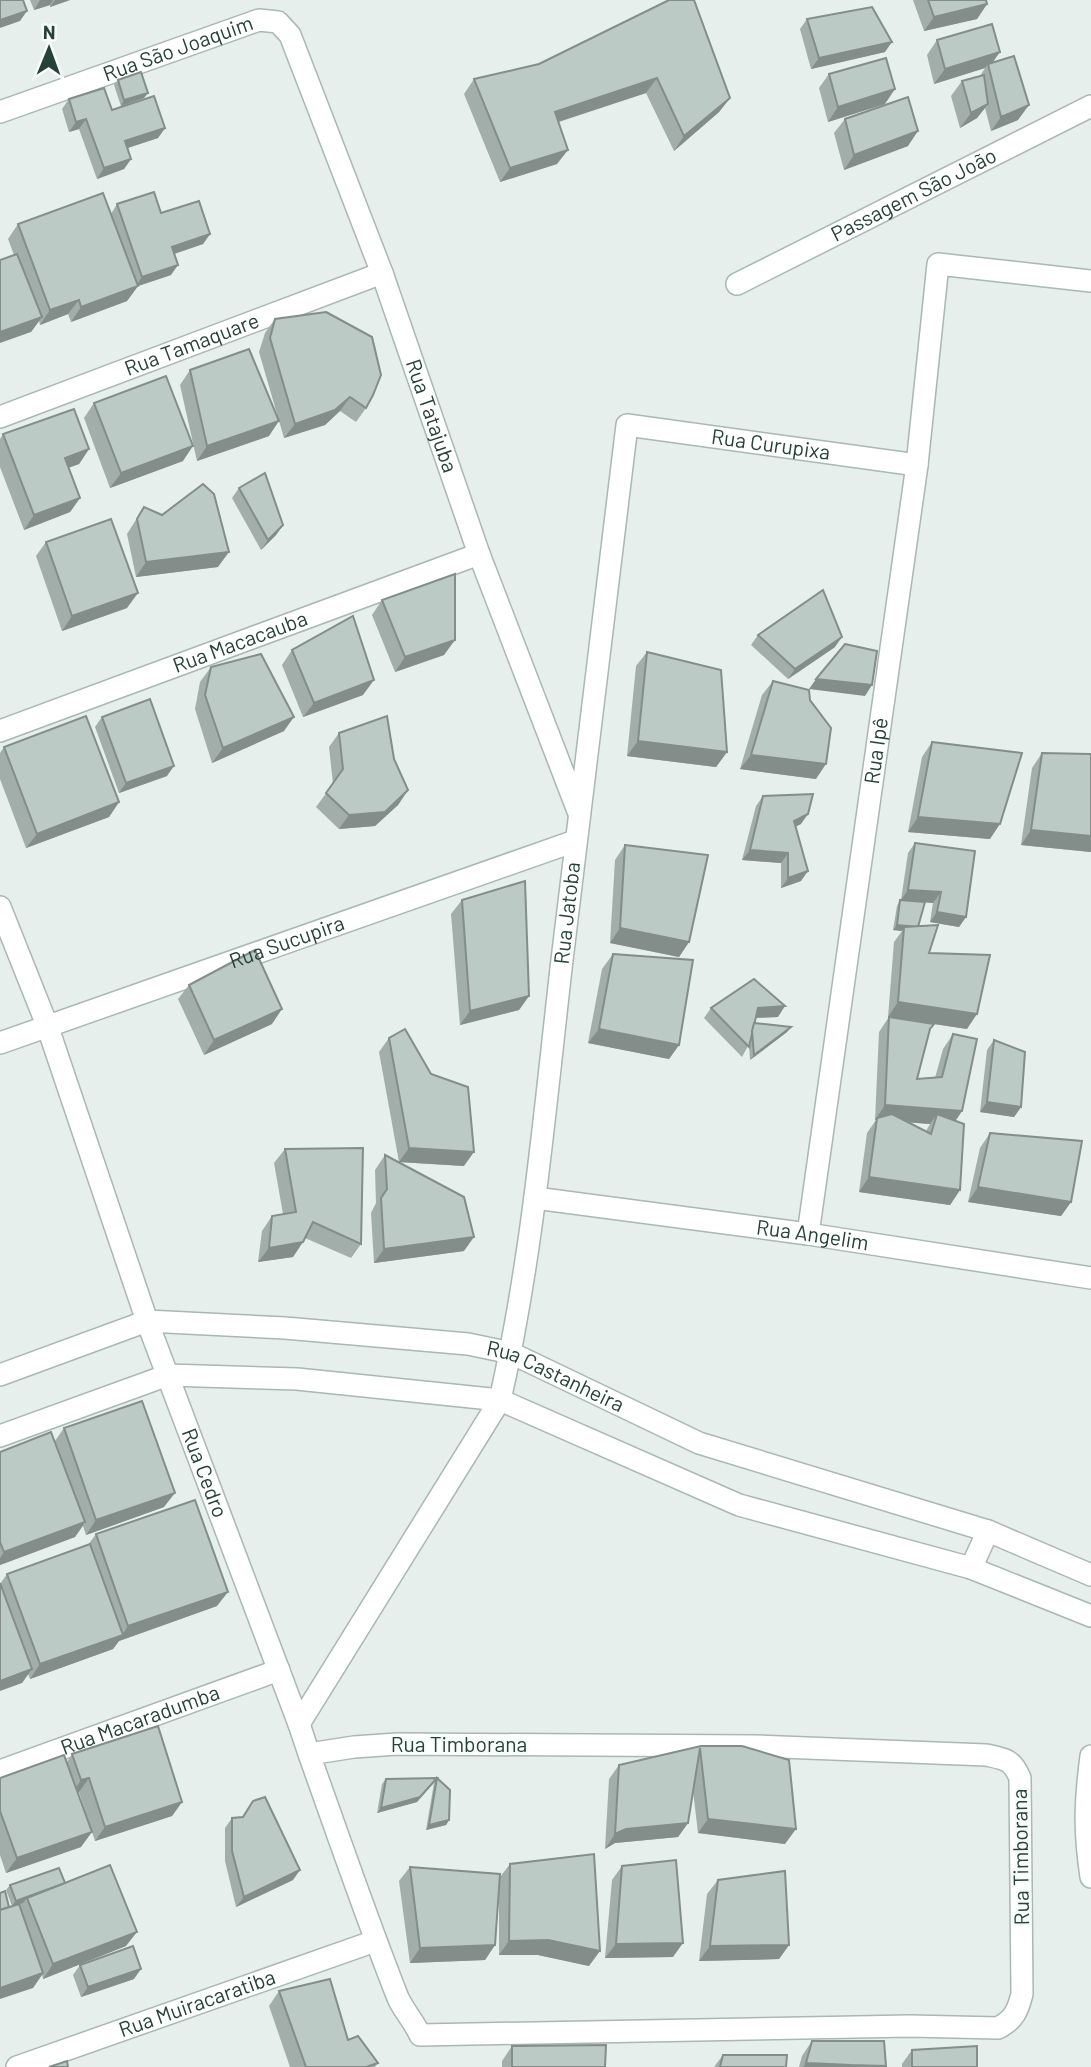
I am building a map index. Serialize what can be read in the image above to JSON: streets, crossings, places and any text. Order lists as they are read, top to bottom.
{
  "streets": {
    "street": [
      "Rua São Joaquim",
      "Passagem São João",
      "Rua Tamaquare",
      "Rua Tatajuba",
      "Rua Curupixa",
      "Rua Macacauba",
      "Rua Ipê",
      "Rua Jatoba",
      "Rua Sucupira",
      "Rua Angelim",
      "Rua Castanheira",
      "Rua Cedro",
      "Rua Macaradumba",
      "Rua Timborana",
      "Rua Muiracaratiba"
    ]
  },
  "crossings": [
    ["Rua São Joaquim", "Rua Tatajuba"],
    ["Rua Tamaquare", "Rua Tatajuba"],
    ["Rua Tatajuba", "Rua Macacauba"],
    ["Rua Tatajuba", "Rua Jatoba"],
    ["Rua Curupixa", "Rua Ipê"],
    ["Rua Curupixa", "Rua Jatoba"],
    ["Rua Ipê", "Rua Angelim"],
    ["Rua Jatoba", "Rua Sucupira"],
    ["Rua Jatoba", "Rua Angelim"],
    ["Rua Jatoba", "Rua Castanheira"],
    ["Rua Jatoba", "Rua Cedro"],
    ["Rua Sucupira", "Rua Cedro"],
    ["Rua Castanheira", "Rua Cedro"],
    ["Rua Cedro", "Rua Macaradumba"],
    ["Rua Cedro", "Rua Timborana"],
    ["Rua Cedro", "Rua Muiracaratiba"]
  ],
  "north": "top"
}
